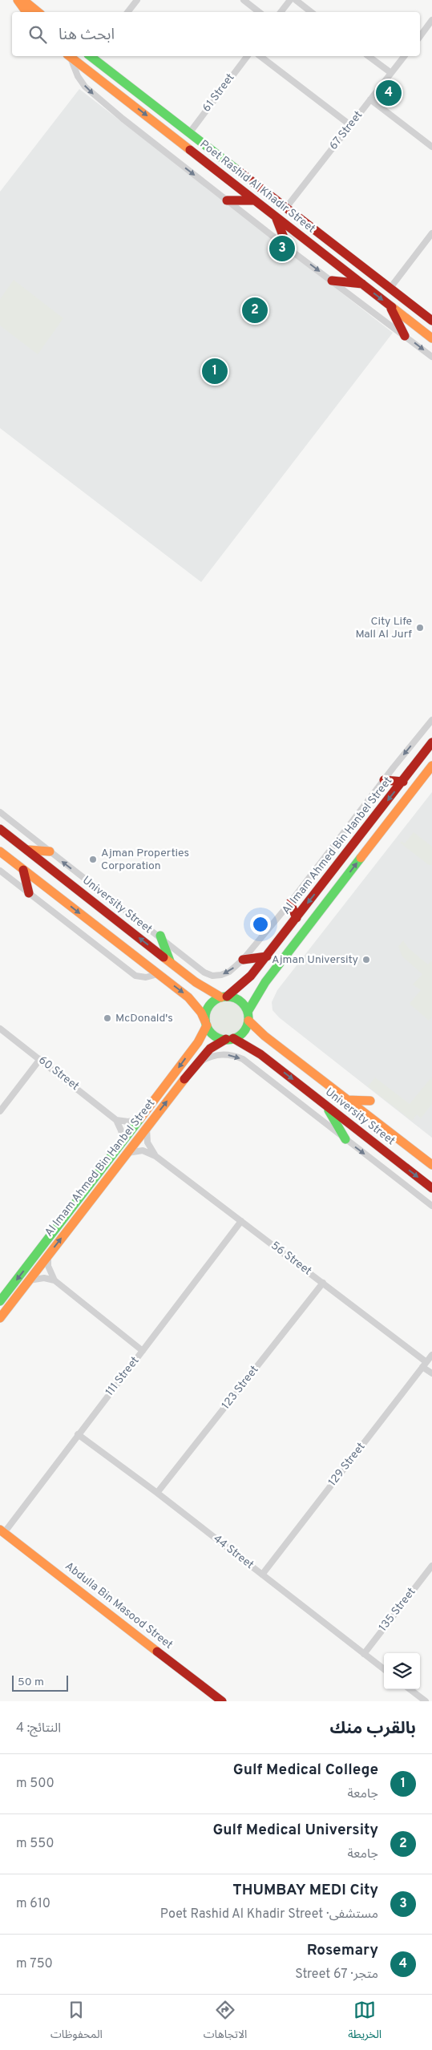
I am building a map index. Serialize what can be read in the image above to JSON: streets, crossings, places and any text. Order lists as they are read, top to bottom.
{
  "streets": {
    "street": [
      "61 Street",
      "67 Street",
      "Poet Rashid Al Khadir Street",
      "Al Imam Ahmed Bin Hanbel Street",
      "University Street",
      "60 Street",
      "56 Street",
      "111 Street",
      "123 Street",
      "129 Street",
      "44 Street",
      "Abdulla Bin Masood Street",
      "135 Street"
    ]
  },
  "crossings": [
    ["61 Street", "Poet Rashid Al Khadir Street"],
    ["67 Street", "Poet Rashid Al Khadir Street"],
    ["Al Imam Ahmed Bin Hanbel Street", "University Street"],
    ["Al Imam Ahmed Bin Hanbel Street", "56 Street"],
    ["56 Street", "111 Street"],
    ["56 Street", "123 Street"],
    ["56 Street", "129 Street"],
    ["111 Street", "44 Street"],
    ["111 Street", "Abdulla Bin Masood Street"],
    ["123 Street", "44 Street"],
    ["129 Street", "44 Street"],
    ["44 Street", "135 Street"]
  ],
  "places": [
    "City Life Mall Al Jurf",
    "Ajman Properties Corporation",
    "Ajman University",
    "McDonald's"
  ],
  "scale_bar": "50 m",
  "page": {
    "search": "ابحث هنا",
    "pins": [
      "4",
      "3",
      "2",
      "1"
    ],
    "scale": "50 m",
    "heading": ["بالقرب منك", "النتائج: 4"],
    "list": [
      {
        "mark": "1",
        "name": "Gulf Medical College",
        "note": "جامعة",
        "value": "500 m"
      },
      {
        "mark": "2",
        "name": "Gulf Medical University",
        "note": "جامعة",
        "value": "550 m"
      },
      {
        "mark": "3",
        "name": "THUMBAY MEDI City",
        "note": "مستشفى · Poet Rashid Al Khadir Street",
        "value": "610 m"
      },
      {
        "mark": "4",
        "name": "Rosemary",
        "note": "متجر · 67 Street",
        "value": "750 m"
      }
    ],
    "nav": ["الخريطة", "الاتجاهات", "المحفوظات"]
  }
}
